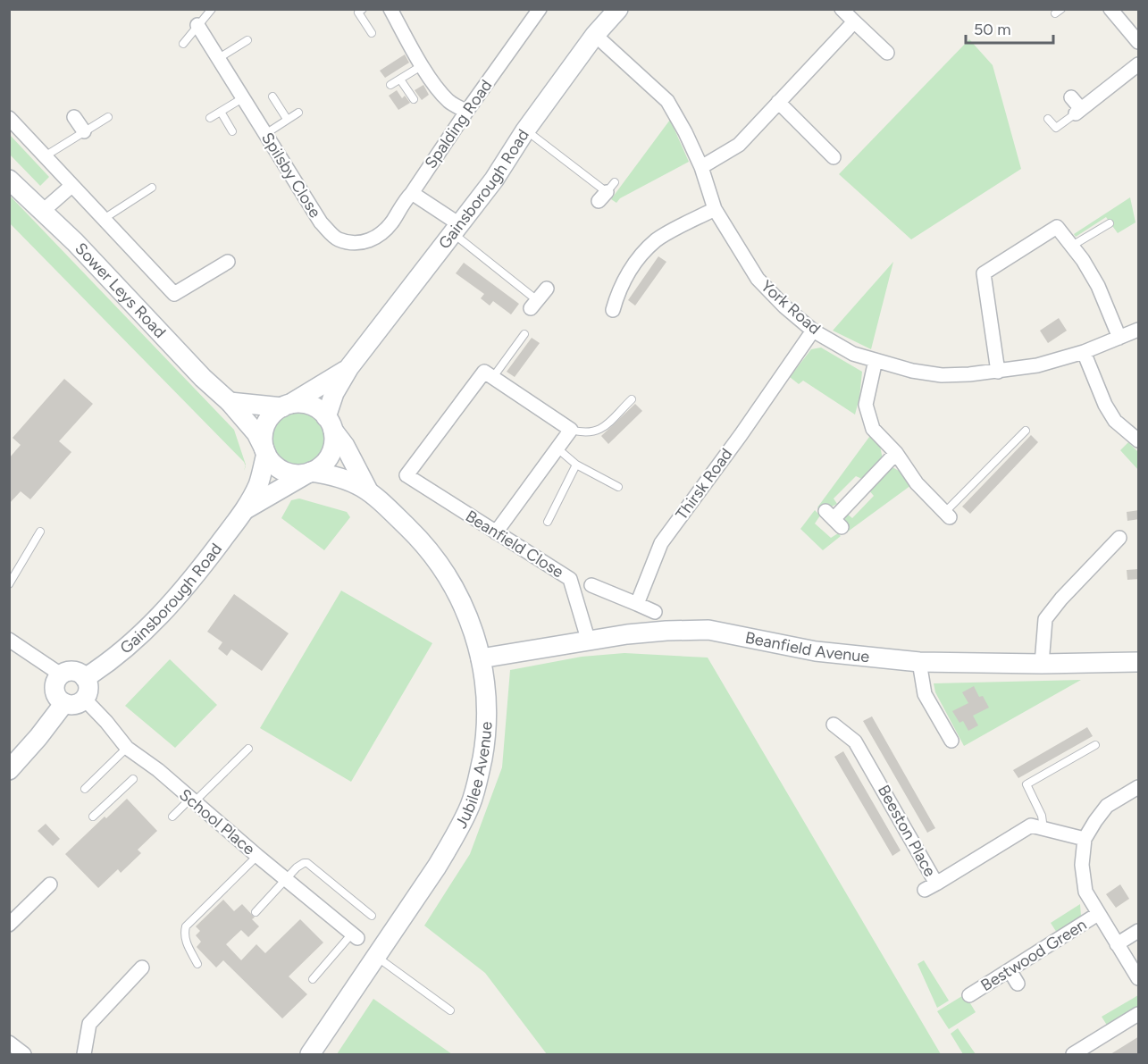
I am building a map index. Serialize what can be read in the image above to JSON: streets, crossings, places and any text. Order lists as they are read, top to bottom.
{
  "streets": {
    "street": [
      "Spalding Road",
      "Spilsby Close",
      "Gainsborough Road",
      "Sower Leys Road",
      "York Road",
      "Thirsk Road",
      "Beanfield Close",
      "Beanfield Avenue",
      "Jubilee Avenue",
      "School Place",
      "Beeston Place",
      "Bestwood Green"
    ]
  },
  "crossings": [
    ["Spalding Road", "Spilsby Close"],
    ["Gainsborough Road", "Sower Leys Road"],
    ["Gainsborough Road", "York Road"],
    ["Gainsborough Road", "Jubilee Avenue"],
    ["Gainsborough Road", "School Place"],
    ["Sower Leys Road", "Jubilee Avenue"],
    ["York Road", "Thirsk Road"],
    ["Beanfield Close", "Beanfield Avenue"],
    ["Beanfield Avenue", "Jubilee Avenue"]
  ],
  "scale_bar": "50 m"
}
